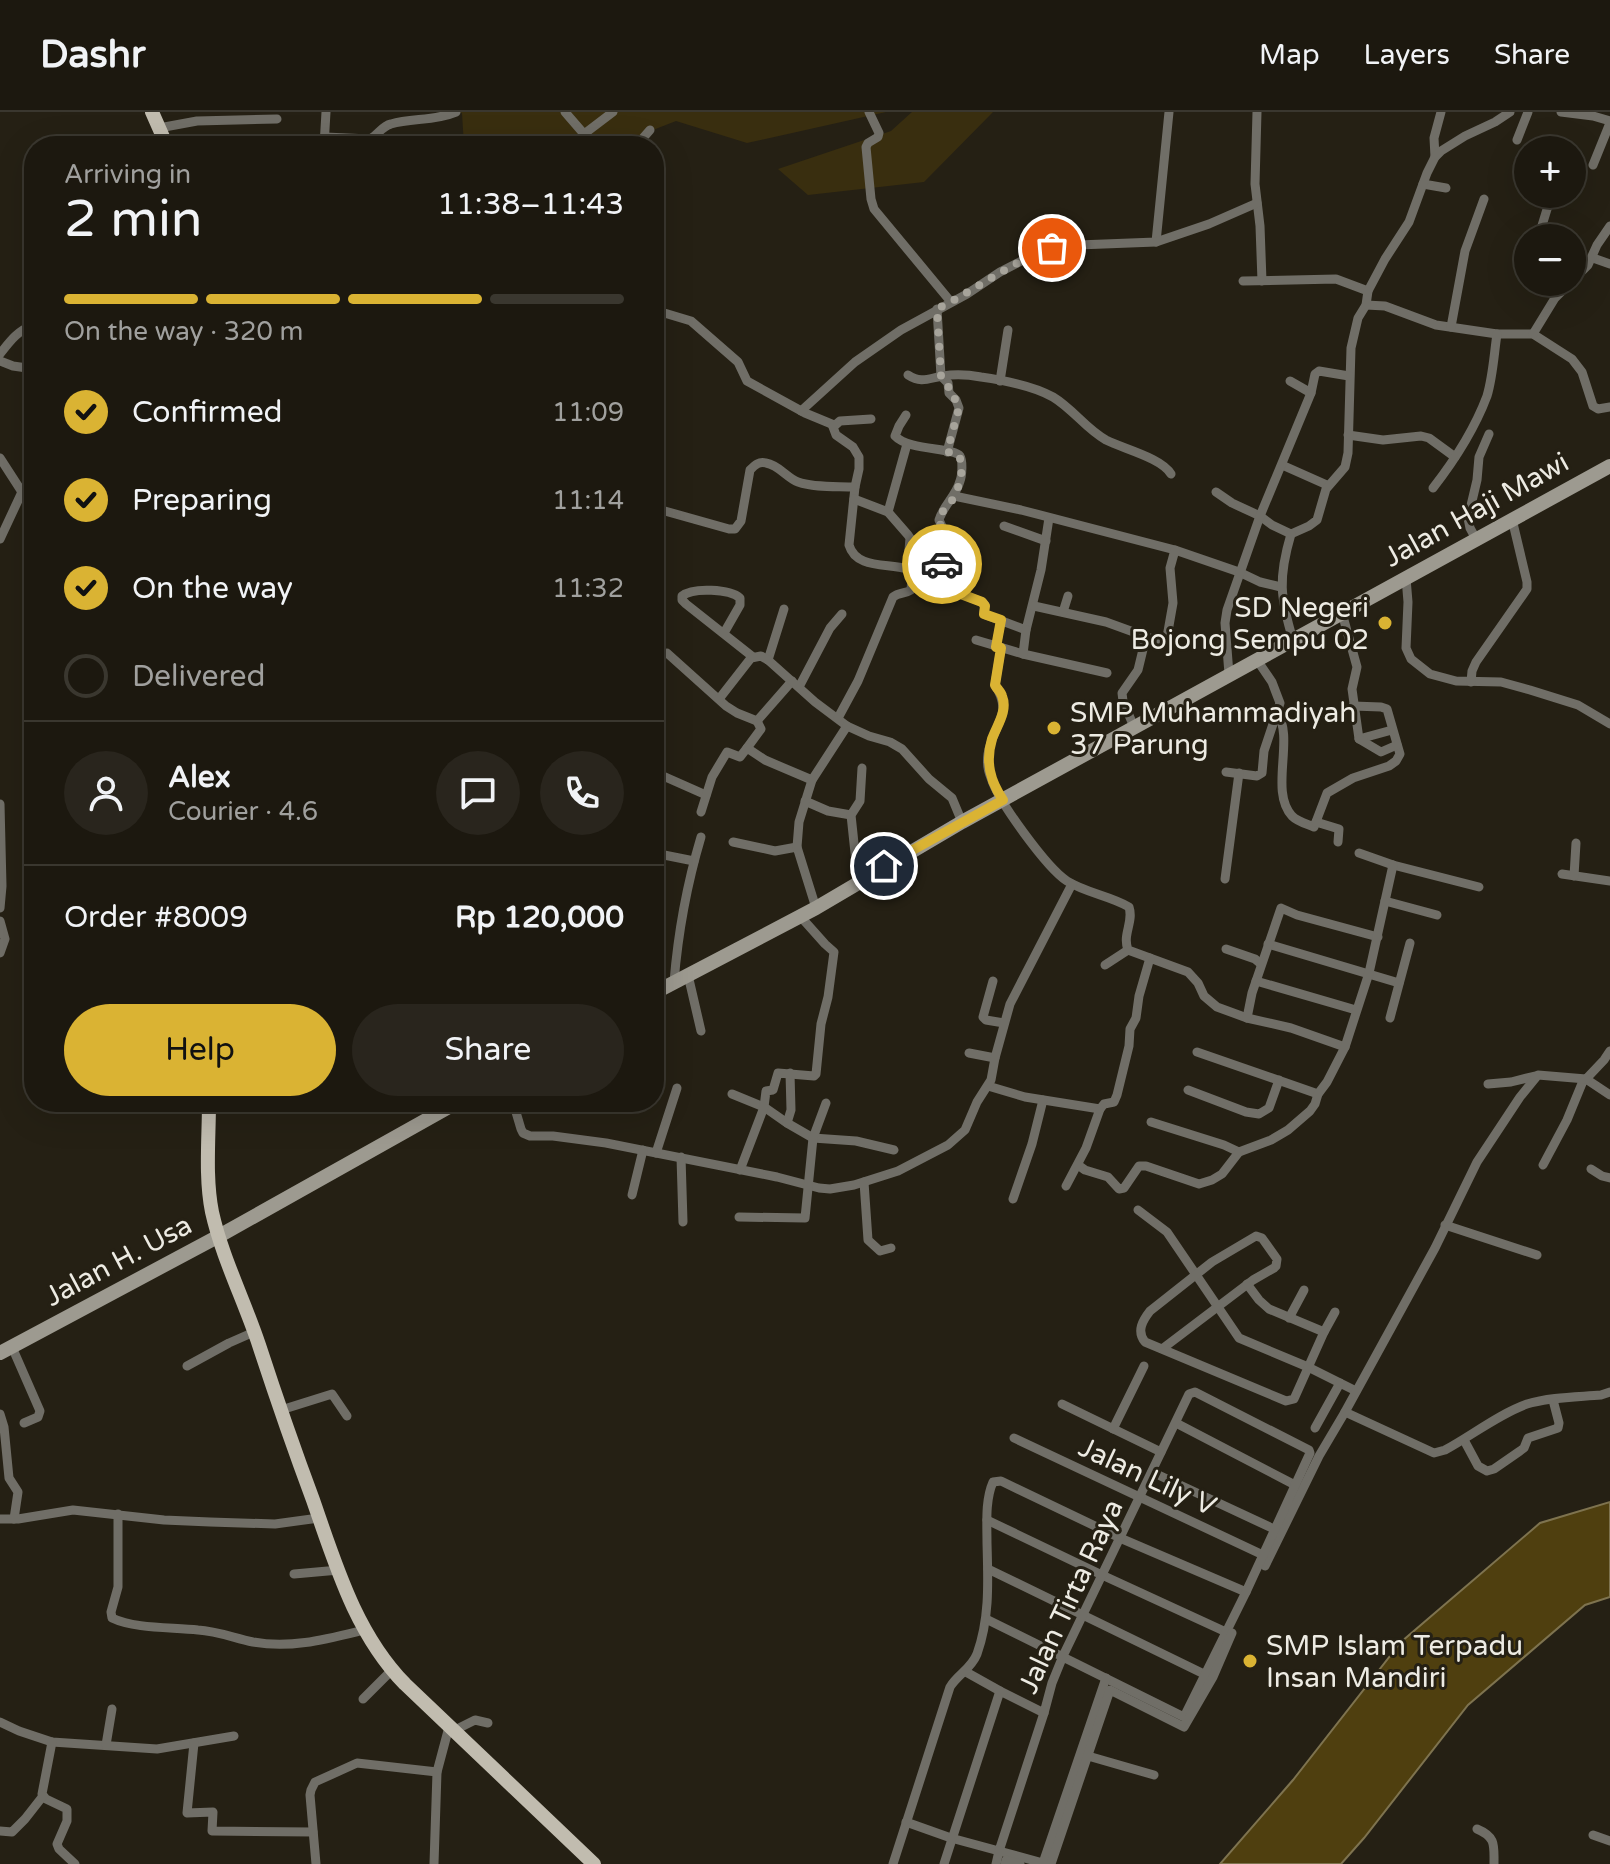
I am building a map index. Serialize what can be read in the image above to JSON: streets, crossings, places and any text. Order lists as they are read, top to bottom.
{
  "streets": {
    "street": [
      "Jalan Haji Mawi",
      "Jalan H. Usa",
      "Jalan Lily V",
      "Jalan Tirta Raya"
    ]
  },
  "crossings": [
    ["Jalan Lily V", "Jalan Tirta Raya"]
  ],
  "places": ["SD Negeri Bojong Sempu 02", "SMP Muhammadiyah 37 Parung", "SMP Islam Terpadu Insan Mandiri"],
  "page": {
    "header": "Dashr",
    "nav": ["Map", "Layers", "Share"],
    "map_buttons": ["+", "−"],
    "heading": ["2 min", "Arriving in", "11:38–11:43"],
    "panel": [
      "Alex",
      "Courier · 4.6",
      "Order #8009",
      "Rp 120,000"
    ],
    "bar": "On the way · 320 m",
    "list": [
      ["Confirmed", "11:09"],
      ["Preparing", "11:14"],
      ["On the way", "11:32"],
      "Delivered"
    ],
    "buttons": ["Help", "Share"]
  }
}
